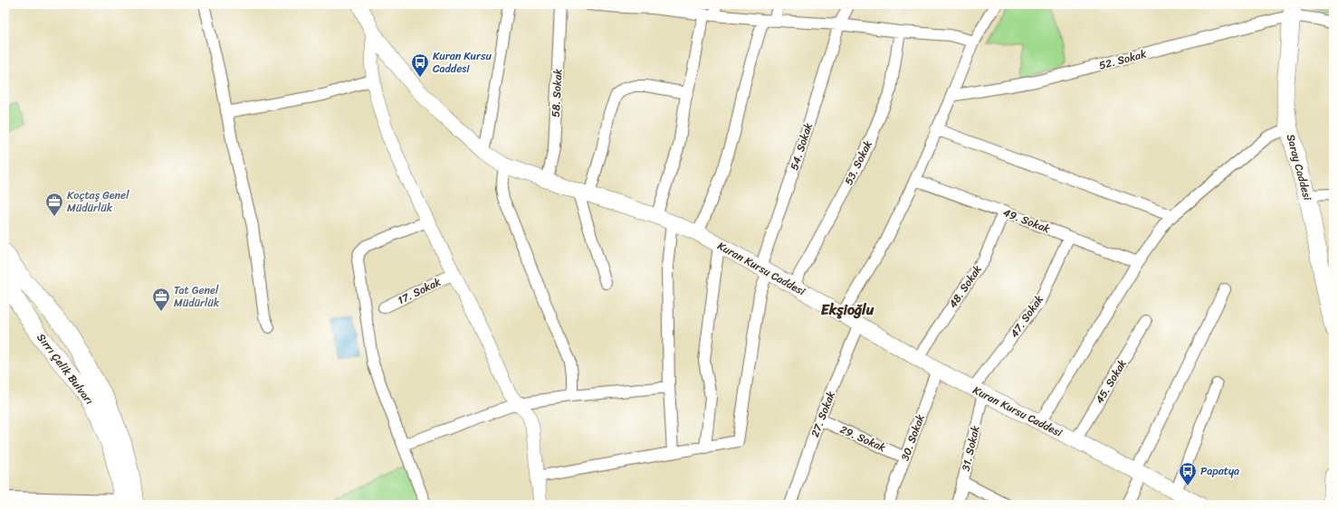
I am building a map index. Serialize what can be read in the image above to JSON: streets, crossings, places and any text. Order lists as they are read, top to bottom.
{
  "streets": {
    "main road": ["Saray Caddesi", "Kuran Kursu Caddesi", "Sırrı Çelik Bulvarı"],
    "street": [
      "52. Sokak",
      "58. Sokak",
      "54. Sokak",
      "53. Sokak",
      "49. Sokak",
      "48. Sokak",
      "17. Sokak",
      "47. Sokak",
      "45. Sokak",
      "27. Sokak",
      "30. Sokak",
      "29. Sokak",
      "31. Sokak"
    ]
  },
  "crossings": [
    ["52. Sokak", "Saray Caddesi"],
    ["58. Sokak", "Kuran Kursu Caddesi"],
    ["54. Sokak", "Kuran Kursu Caddesi"],
    ["53. Sokak", "Kuran Kursu Caddesi"],
    ["49. Sokak", "48. Sokak"],
    ["49. Sokak", "47. Sokak"],
    ["Kuran Kursu Caddesi", "48. Sokak"],
    ["Kuran Kursu Caddesi", "47. Sokak"],
    ["Kuran Kursu Caddesi", "45. Sokak"],
    ["Kuran Kursu Caddesi", "27. Sokak"],
    ["Kuran Kursu Caddesi", "30. Sokak"],
    ["Kuran Kursu Caddesi", "31. Sokak"],
    ["47. Sokak", "31. Sokak"],
    ["27. Sokak", "29. Sokak"],
    ["30. Sokak", "29. Sokak"]
  ],
  "districts": ["Ekşioğlu"],
  "places": {
    "bus stop": ["Kuran Kursu Caddesi", "Papatya"],
    "office": ["Koçtaş Genel Müdürlük", "Tat Genel Müdürlük"]
  }
}
